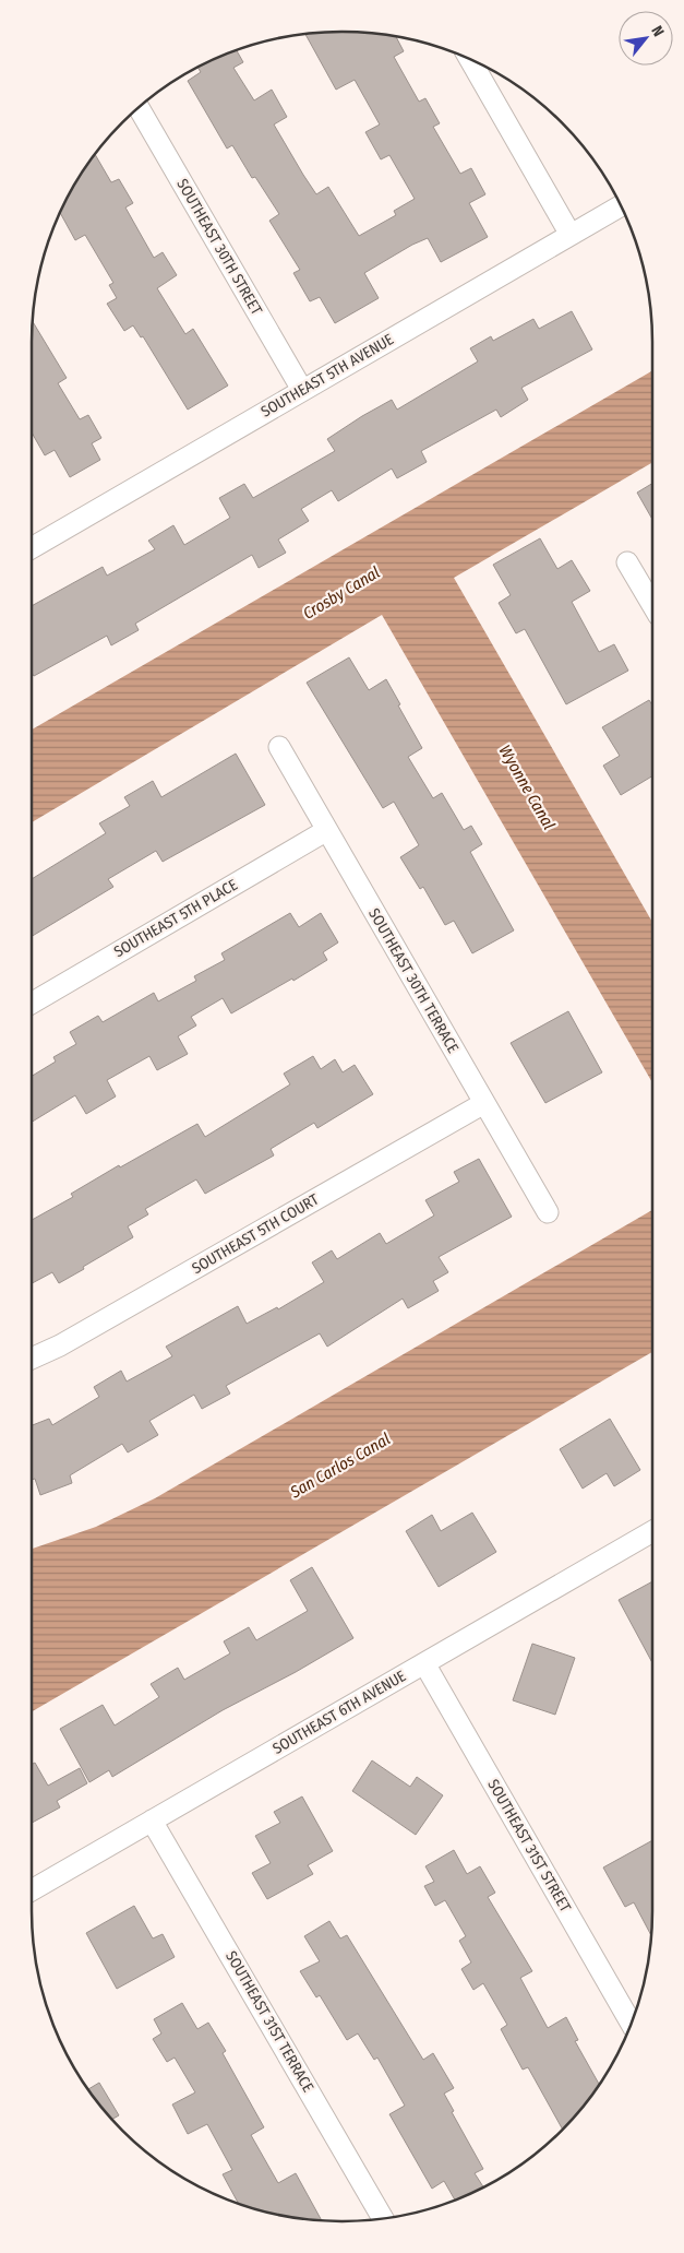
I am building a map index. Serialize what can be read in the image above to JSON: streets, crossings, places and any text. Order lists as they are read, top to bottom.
{
  "streets": {
    "street": [
      "SOUTHEAST 30TH STREET",
      "SOUTHEAST 5TH AVENUE",
      "SOUTHEAST 5TH PLACE",
      "SOUTHEAST 30TH TERRACE",
      "SOUTHEAST 5TH COURT",
      "SOUTHEAST 6TH AVENUE",
      "SOUTHEAST 31ST STREET",
      "SOUTHEAST 31ST TERRACE"
    ]
  },
  "crossings": [
    ["SOUTHEAST 30TH STREET", "SOUTHEAST 5TH AVENUE"],
    ["SOUTHEAST 5TH PLACE", "SOUTHEAST 30TH TERRACE"],
    ["SOUTHEAST 30TH TERRACE", "SOUTHEAST 5TH COURT"],
    ["SOUTHEAST 6TH AVENUE", "SOUTHEAST 31ST STREET"],
    ["SOUTHEAST 6TH AVENUE", "SOUTHEAST 31ST TERRACE"]
  ],
  "water": ["Crosby Canal", "Wyonne Canal", "San Carlos Canal"],
  "north": "top right"
}
